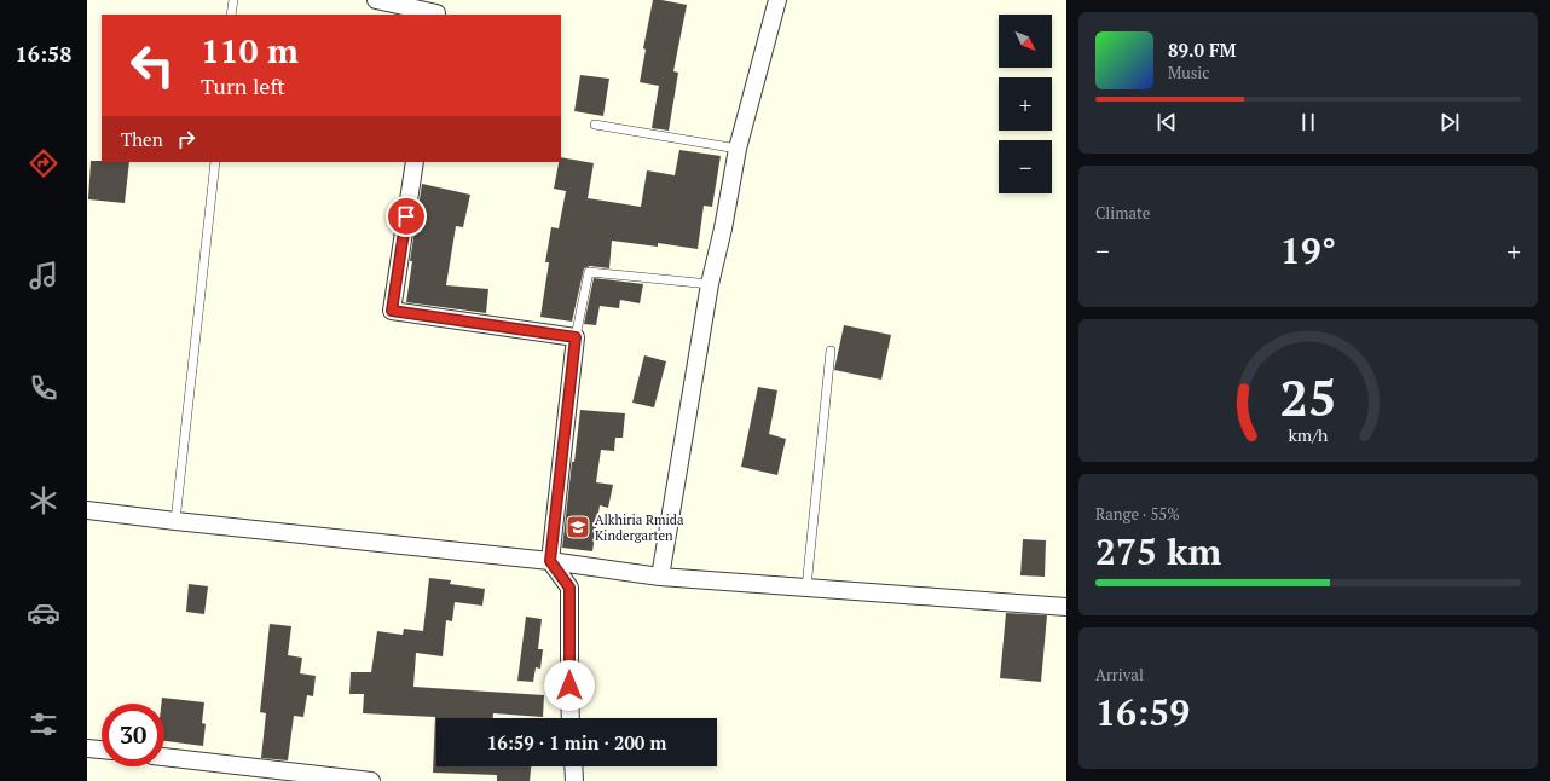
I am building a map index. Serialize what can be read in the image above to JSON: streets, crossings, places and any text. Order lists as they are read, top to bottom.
{
  "places": {
    "school or university": ["Alkhiria Rmida Kindergarten"]
  },
  "north": "bottom right",
  "page": {
    "tabs": "16:58",
    "map_buttons": ["+", "−"],
    "turn": ["110 m", "Turn left"],
    "song": ["89.0 FM", "Music"],
    "then": "Then",
    "tile": [
      "Climate",
      ["Range · 55%", "275 km"],
      ["Arrival", "16:59"]
    ],
    "heat": ["−", "19°", "+"],
    "limit": "30",
    "trip": "16:59 · 1 min · 200 m",
    "gauge": ["25", "km/h"]
  }
}
